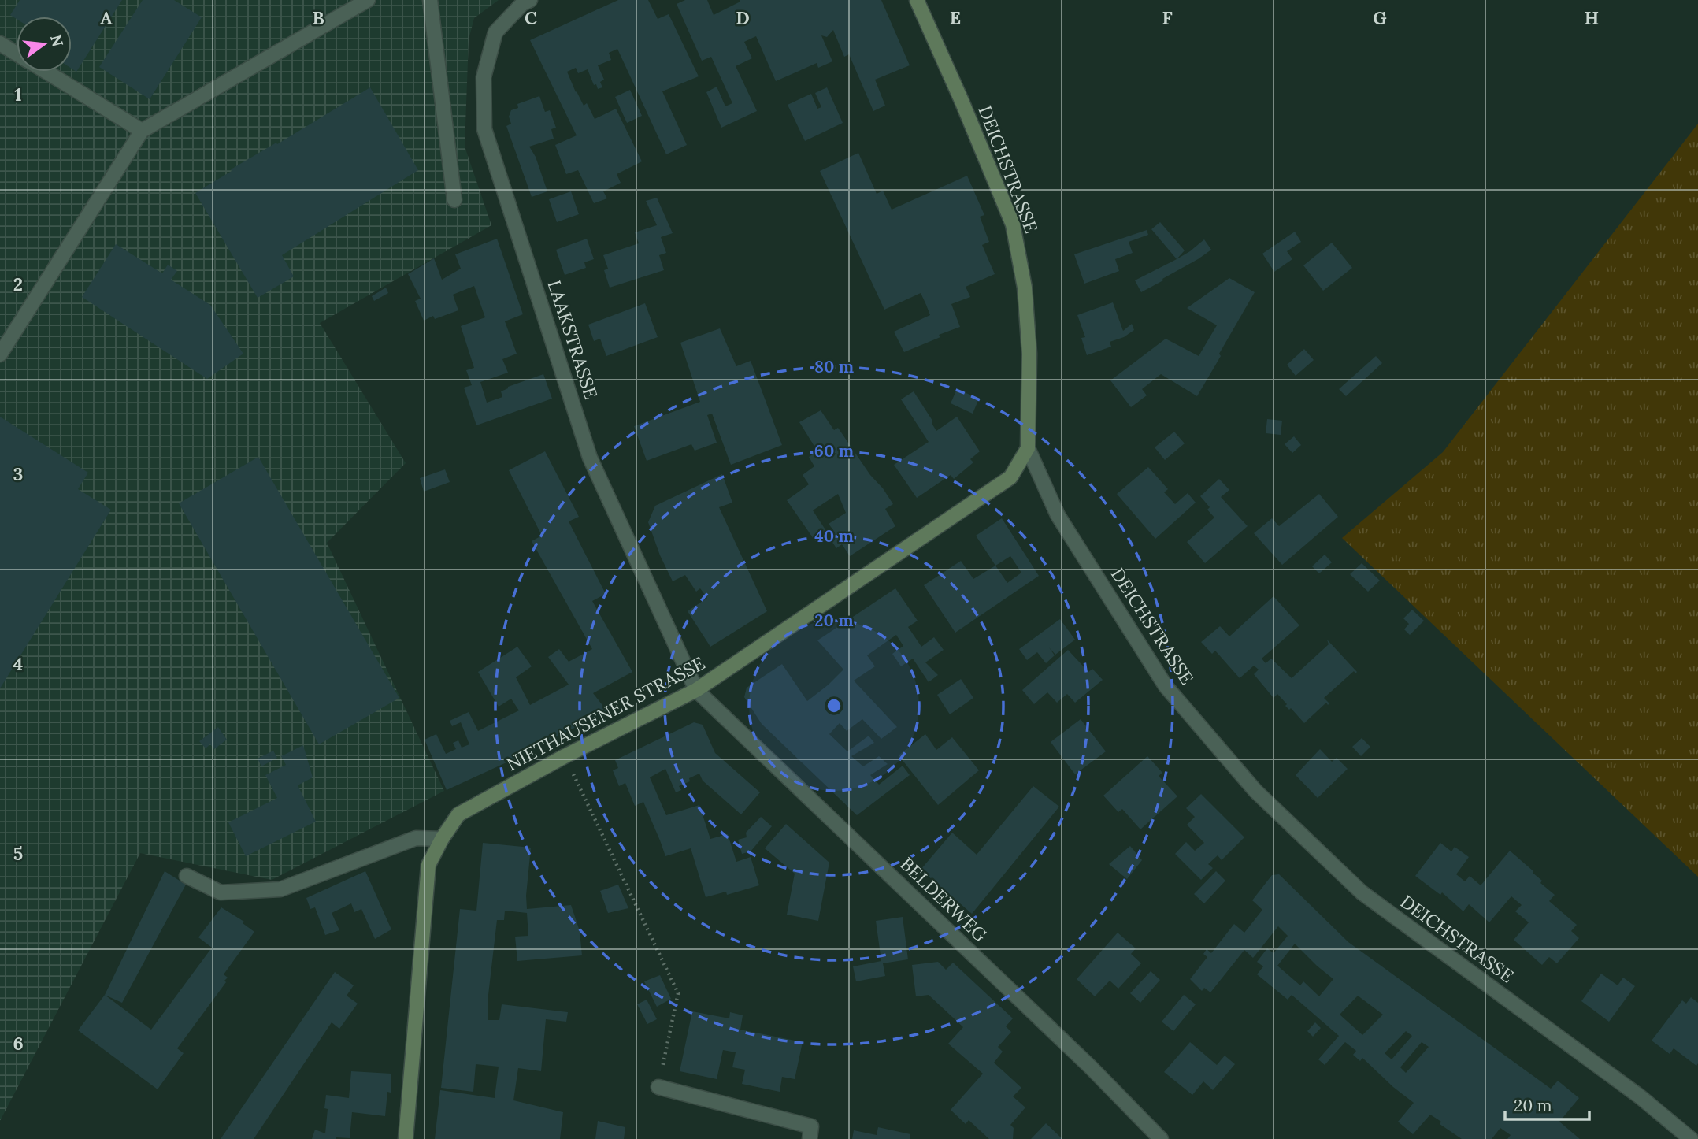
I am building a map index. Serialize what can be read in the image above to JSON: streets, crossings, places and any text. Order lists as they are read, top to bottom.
{
  "streets": {
    "street": [
      "DEICHSTRASSE",
      "LAAKSTRASSE",
      "NIETHAUSENER STRASSE",
      "BELDERWEG"
    ]
  },
  "crossings": [
    ["DEICHSTRASSE", "NIETHAUSENER STRASSE"],
    ["LAAKSTRASSE", "NIETHAUSENER STRASSE"],
    ["LAAKSTRASSE", "BELDERWEG"],
    ["NIETHAUSENER STRASSE", "BELDERWEG"]
  ],
  "scale_bar": "20 m",
  "north": "right",
  "grid": {
    "columns": [
      "A",
      "B",
      "C",
      "D",
      "E",
      "F",
      "G",
      "H"
    ],
    "rows": [
      "1",
      "2",
      "3",
      "4",
      "5",
      "6"
    ]
  },
  "rings": [
    "80 m",
    "60 m",
    "40 m",
    "20 m"
  ]
}
